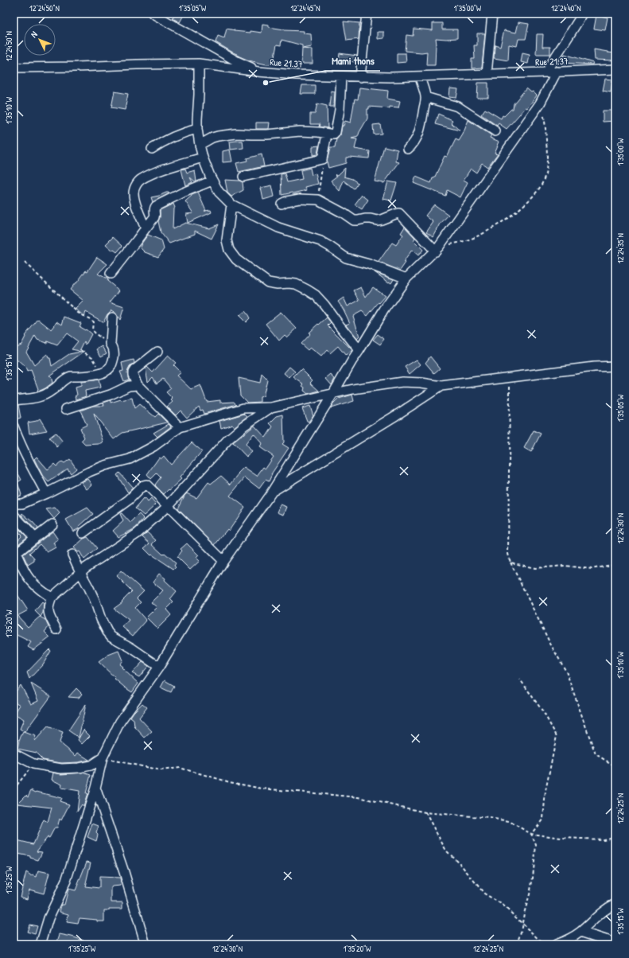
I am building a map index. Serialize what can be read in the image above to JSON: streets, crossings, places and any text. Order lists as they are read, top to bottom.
{
  "streets": {
    "street": ["Rue 21.37"]
  },
  "places": ["Mami thons"],
  "north": "top left",
  "coordinates": [
    "12°24'50\"N",
    "1°35'05\"W",
    "12°24'45\"N",
    "1°35'00\"W",
    "12°24'40\"N",
    "1°35'10\"W",
    "12°24'35\"N",
    "1°35'15\"W",
    "12°24'30\"N",
    "1°35'20\"W",
    "12°24'25\"N",
    "1°35'25\"W"
  ]
}
